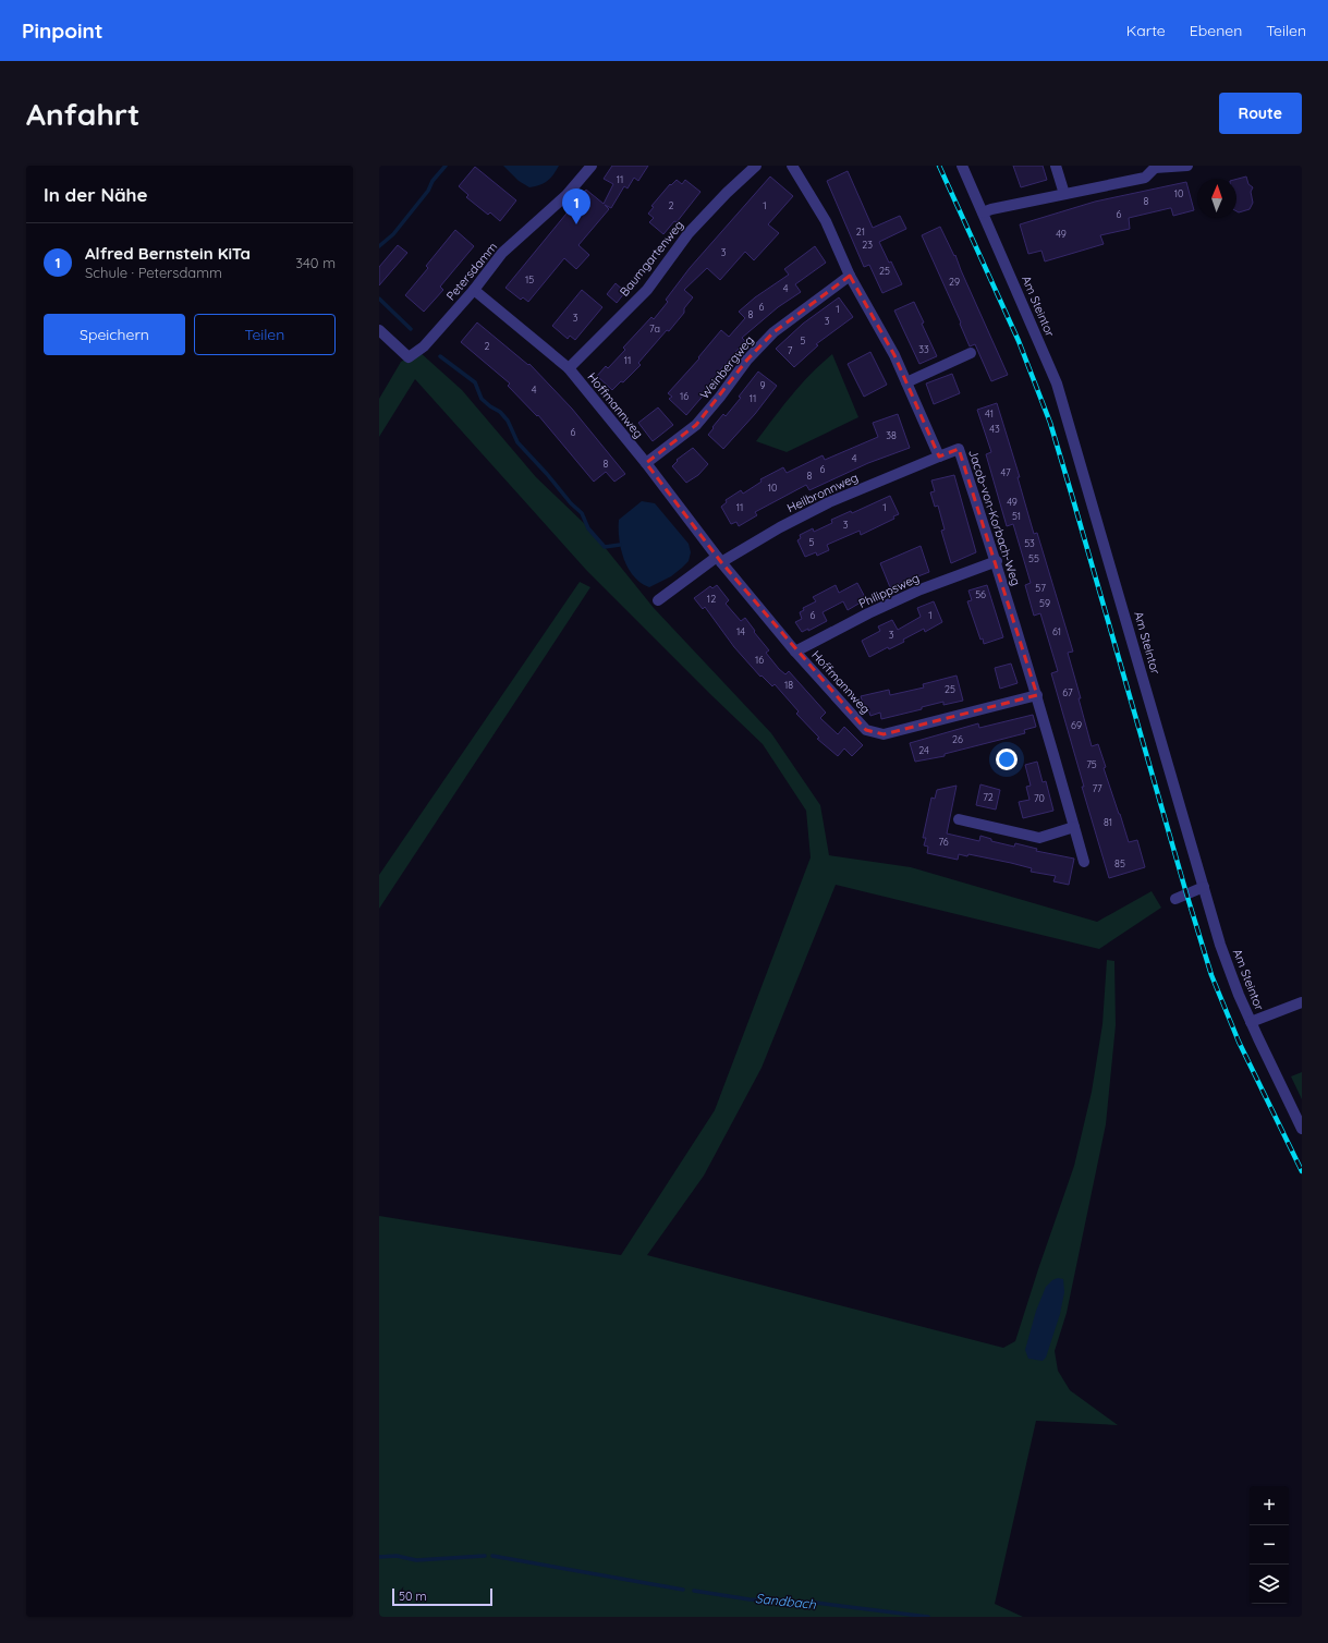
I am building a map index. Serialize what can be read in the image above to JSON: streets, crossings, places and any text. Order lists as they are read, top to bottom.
{
  "streets": {
    "street": [
      "Baumgartenweg",
      "Petersdamm",
      "Am Steintor",
      "Weinbergweg",
      "Hoffmannweg",
      "Heilbronnweg",
      "Jacob-von-Korbach-Weg",
      "Philippsweg"
    ]
  },
  "crossings": [
    ["Baumgartenweg", "Hoffmannweg"],
    ["Petersdamm", "Hoffmannweg"],
    ["Weinbergweg", "Hoffmannweg"],
    ["Hoffmannweg", "Heilbronnweg"],
    ["Hoffmannweg", "Jacob-von-Korbach-Weg"],
    ["Hoffmannweg", "Philippsweg"],
    ["Heilbronnweg", "Jacob-von-Korbach-Weg"],
    ["Jacob-von-Korbach-Weg", "Philippsweg"]
  ],
  "water": ["Sandbach"],
  "house_numbers": [
    "11",
    "10",
    "8",
    "2",
    "1",
    "6",
    "21",
    "49",
    "23",
    "3",
    "25",
    "15",
    "29",
    "4",
    "6",
    "1",
    "8",
    "3",
    "3",
    "7a",
    "5",
    "2",
    "33",
    "7",
    "11",
    "9",
    "4",
    "16",
    "11",
    "41",
    "43",
    "6",
    "38",
    "4",
    "8",
    "6",
    "47",
    "8",
    "10",
    "49",
    "11",
    "1",
    "51",
    "3",
    "5",
    "53",
    "55",
    "57",
    "56",
    "12",
    "59",
    "6",
    "1",
    "14",
    "61",
    "3",
    "16",
    "18",
    "25",
    "67",
    "69",
    "26",
    "24",
    "75",
    "77",
    "72",
    "70",
    "81",
    "76",
    "85"
  ],
  "scale_bar": "50 m",
  "north": "top",
  "page": {
    "header": "Pinpoint",
    "nav": ["Karte", "Ebenen", "Teilen"],
    "buttons": [
      "Route",
      ["Speichern", "Teilen"]
    ],
    "title": "Anfahrt",
    "heading": "In der Nähe",
    "pins": "1",
    "list": [
      {
        "mark": "1",
        "name": "Alfred Bernstein KiTa",
        "note": "Schule · Petersdamm",
        "value": "340 m"
      }
    ],
    "map_buttons": ["+", "−"],
    "scale": "50 m"
  }
}
